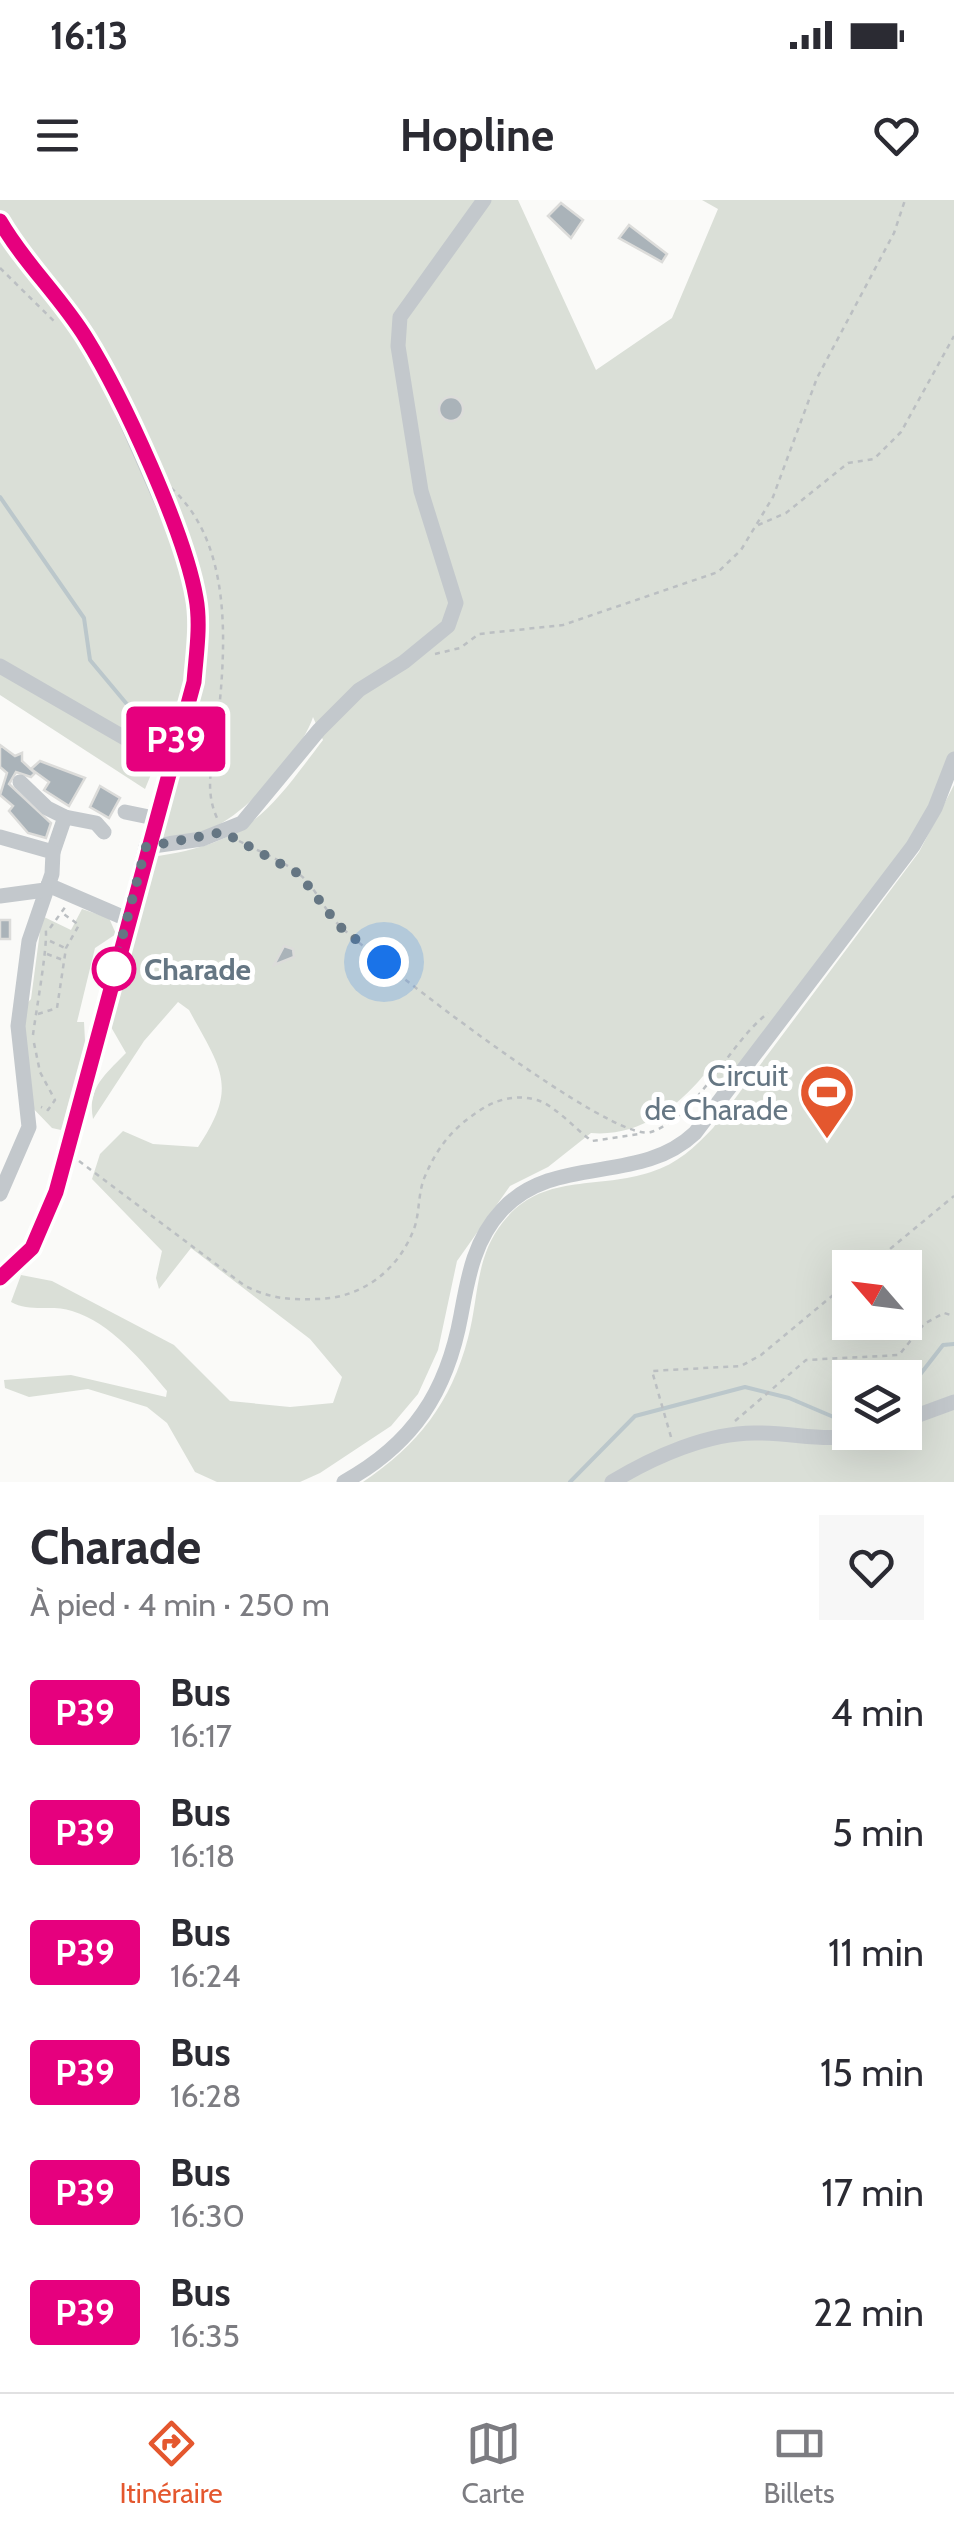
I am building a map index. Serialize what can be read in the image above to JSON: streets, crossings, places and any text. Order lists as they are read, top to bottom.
{
  "places": {
    "other": ["Charade"],
    "sports": ["Circuit de Charade"]
  },
  "lines": ["bus line P39"],
  "north": "top left",
  "page": {
    "status": "16:13",
    "header": "Hopline",
    "on_map": "P39",
    "heading": ["Charade", "À pied · 4 min · 250 m"],
    "list": [
      {
        "mark": "P39",
        "name": "Bus",
        "note": "16:17",
        "value": "4 min"
      },
      {
        "mark": "P39",
        "name": "Bus",
        "note": "16:18",
        "value": "5 min"
      },
      {
        "mark": "P39",
        "name": "Bus",
        "note": "16:24",
        "value": "11 min"
      },
      {
        "mark": "P39",
        "name": "Bus",
        "note": "16:28",
        "value": "15 min"
      },
      {
        "mark": "P39",
        "name": "Bus",
        "note": "16:30",
        "value": "17 min"
      },
      {
        "mark": "P39",
        "name": "Bus",
        "note": "16:35",
        "value": "22 min"
      }
    ],
    "tabs": ["Itinéraire", "Carte", "Billets"]
  }
}
